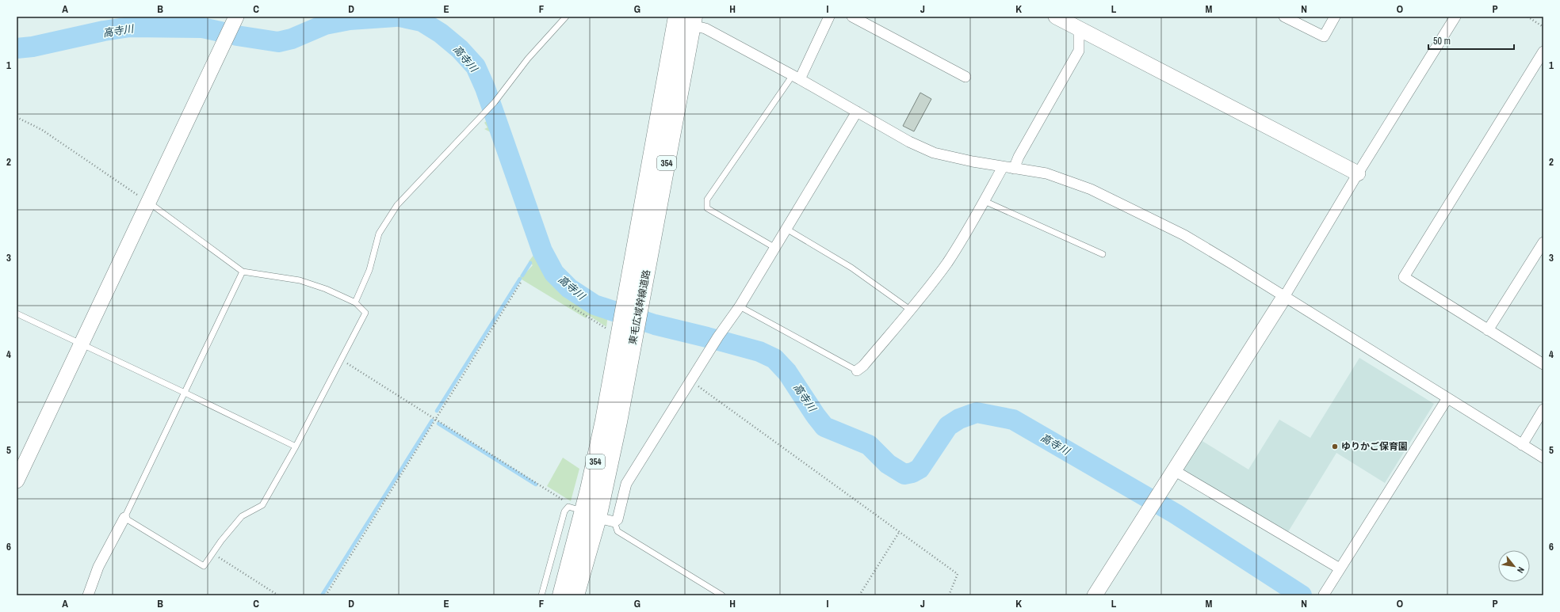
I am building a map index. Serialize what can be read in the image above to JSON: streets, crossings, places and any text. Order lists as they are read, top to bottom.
{
  "streets": {
    "highway": ["354", "東毛広域幹線道路"]
  },
  "water": ["高寺川"],
  "places": ["ゆりかご保育園"],
  "scale_bar": "50 m",
  "north": "bottom right",
  "grid": {
    "columns": [
      "A",
      "B",
      "C",
      "D",
      "E",
      "F",
      "G",
      "H",
      "I",
      "J",
      "K",
      "L",
      "M",
      "N",
      "O",
      "P"
    ],
    "rows": [
      "1",
      "2",
      "3",
      "4",
      "5",
      "6"
    ]
  }
}
